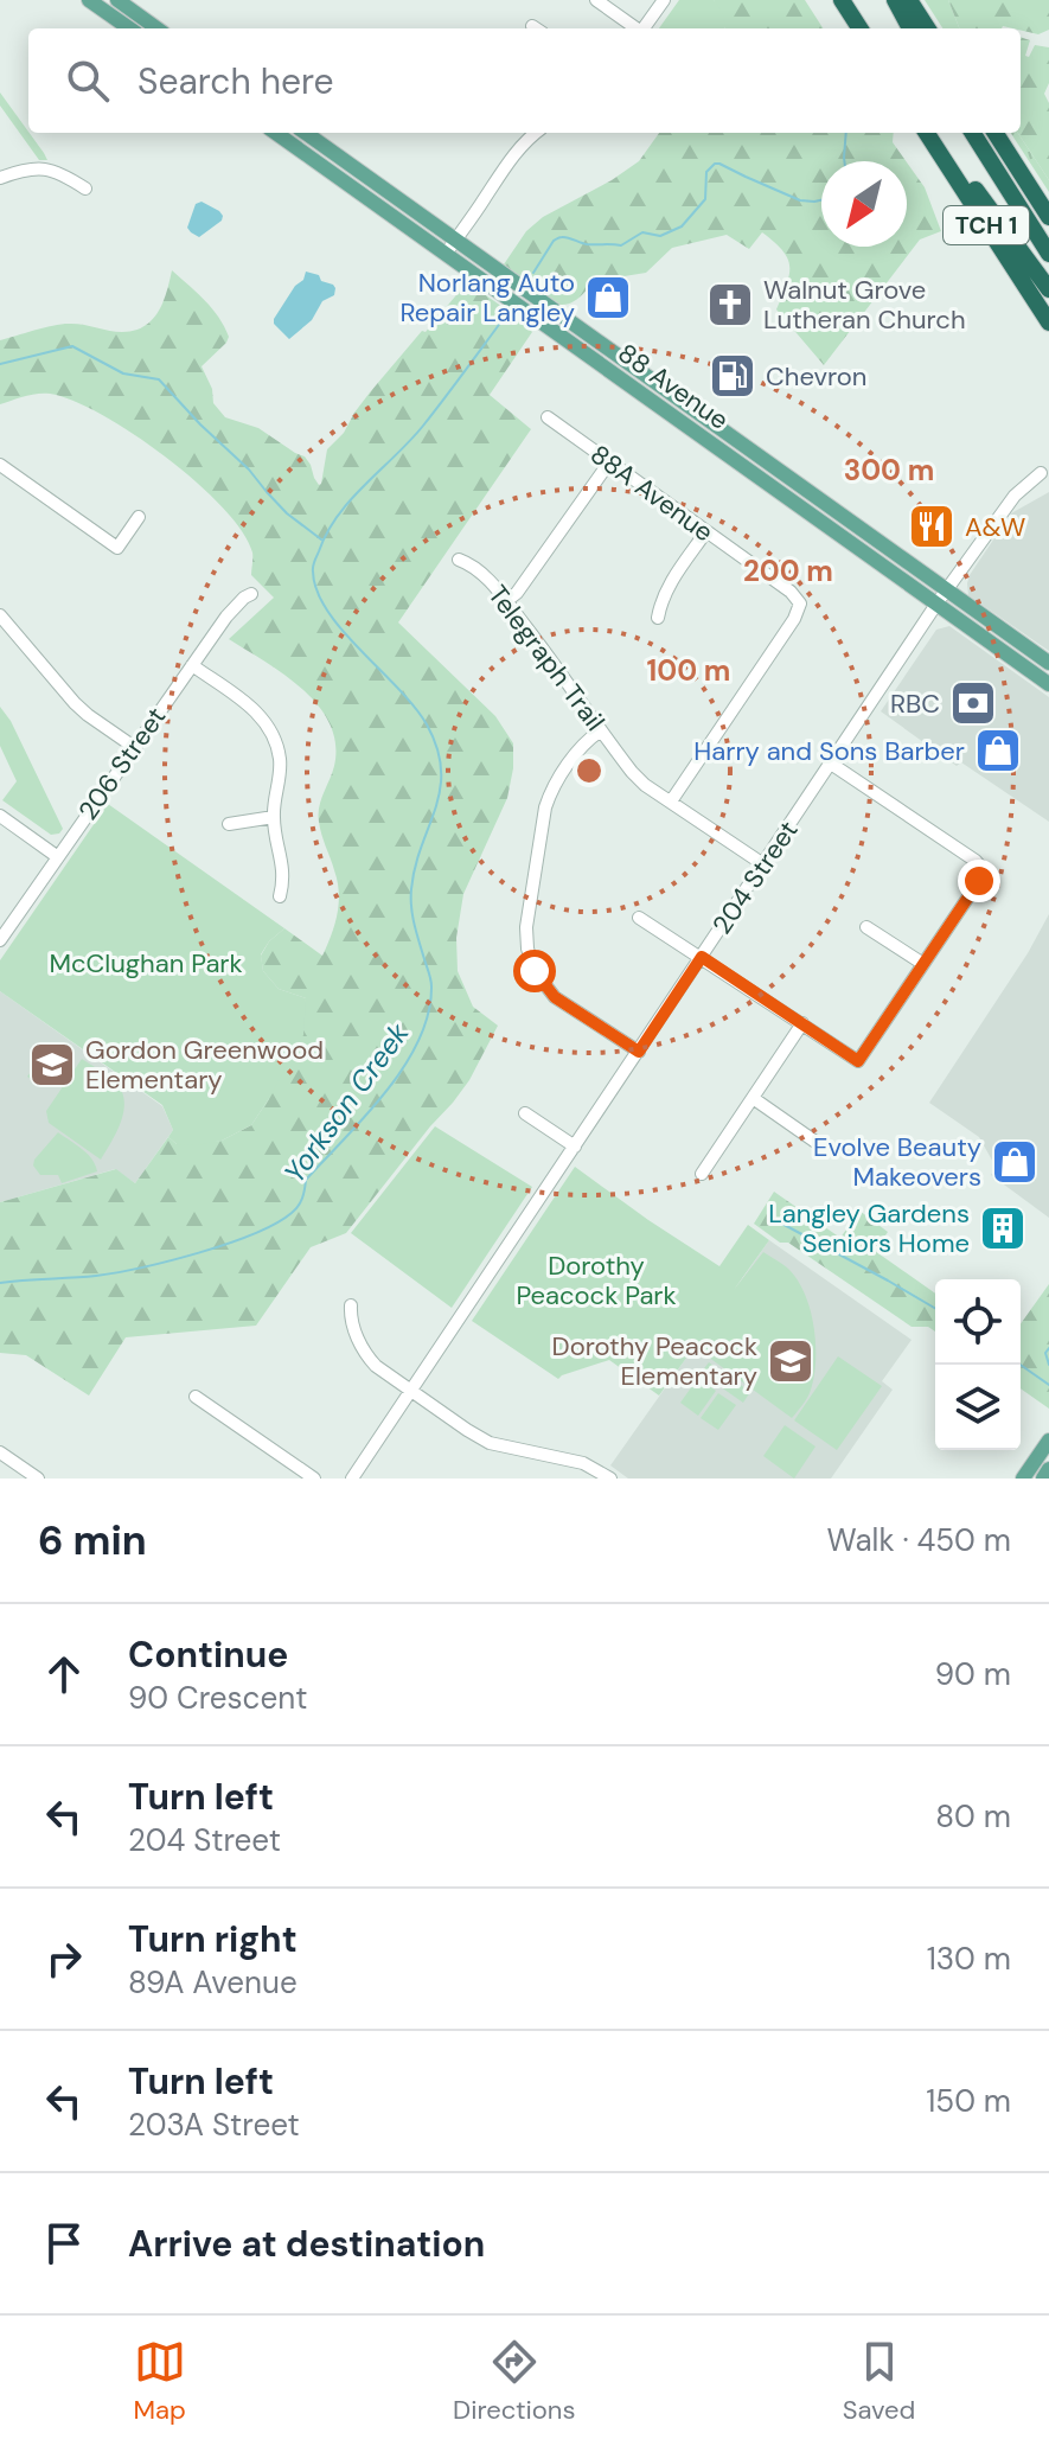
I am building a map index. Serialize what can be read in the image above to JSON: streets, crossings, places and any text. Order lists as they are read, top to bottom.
{
  "streets": {
    "highway": ["TCH 1"],
    "main road": ["88 Avenue"],
    "street": [
      "88A Avenue",
      "Telegraph Trail",
      "206 Street",
      "204 Street"
    ]
  },
  "crossings": [
    ["88 Avenue", "204 Street"],
    ["88A Avenue", "Telegraph Trail"],
    ["Telegraph Trail", "204 Street"]
  ],
  "water": ["Yorkson Creek"],
  "parks": ["McClughan Park", "Dorothy Peacock Park"],
  "places": {
    "shop": ["Norlang Auto Repair Langley", "Harry and Sons Barber", "Evolve Beauty Makeovers"],
    "church": ["Walnut Grove Lutheran Church"],
    "fuel station": ["Chevron"],
    "restaurant": ["A&W"],
    "bank": ["RBC"],
    "school or university": ["Gordon Greenwood Elementary", "Dorothy Peacock Elementary"],
    "building": ["Langley Gardens Seniors Home"]
  },
  "north": "bottom left",
  "page": {
    "search": "Search here",
    "heading": ["6 min", "Walk · 450 m"],
    "list": [
      ["Continue", "90 Crescent", "90 m"],
      ["Turn left", "204 Street", "80 m"],
      ["Turn right", "89A Avenue", "130 m"],
      ["Turn left", "203A Street", "150 m"],
      "Arrive at destination"
    ],
    "nav": ["Map", "Directions", "Saved"]
  },
  "rings": ["300 m", "200 m", "100 m"]
}
